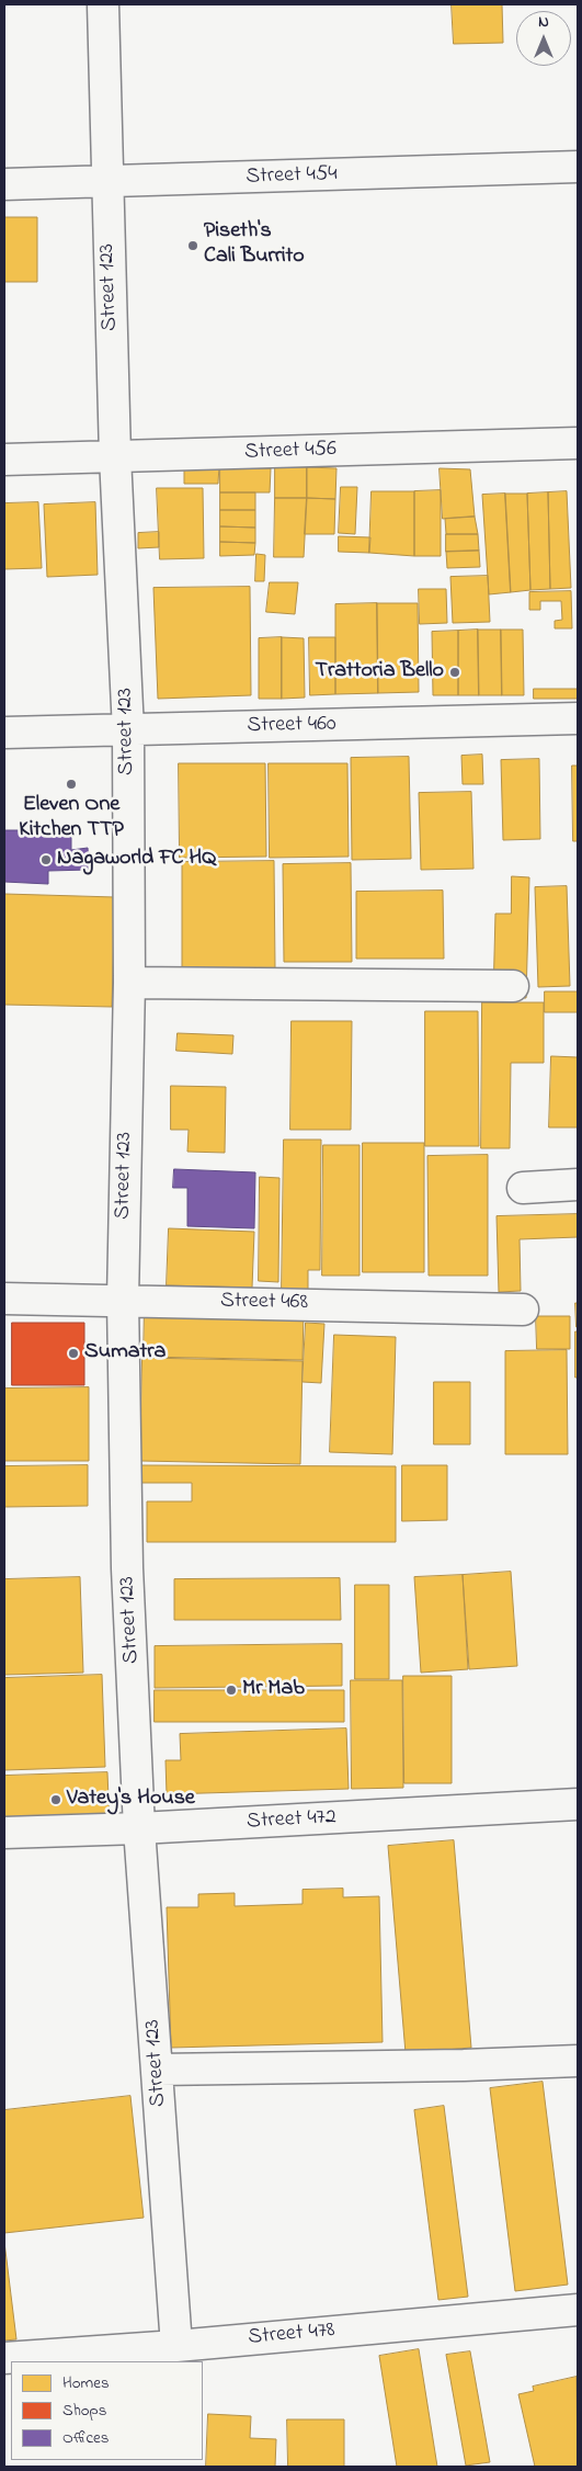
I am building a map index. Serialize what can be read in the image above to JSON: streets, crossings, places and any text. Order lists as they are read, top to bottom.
{
  "streets": {
    "street": [
      "Street 454",
      "Street 123",
      "Street 456",
      "Street 460",
      "Street 468",
      "Street 472",
      "Street 478"
    ]
  },
  "crossings": [
    ["Street 454", "Street 123"],
    ["Street 123", "Street 456"],
    ["Street 123", "Street 460"],
    ["Street 123", "Street 468"],
    ["Street 123", "Street 472"],
    ["Street 123", "Street 478"]
  ],
  "places": [
    "Piseth's Cali Burrito",
    "Trattoria Bello",
    "Eleven One Kitchen TTP",
    "Nagaworld FC HQ",
    "Sumatra",
    "Mr Mab",
    "Vatey's House"
  ],
  "legend": ["Homes", "Shops", "Offices"],
  "north": "top"
}
